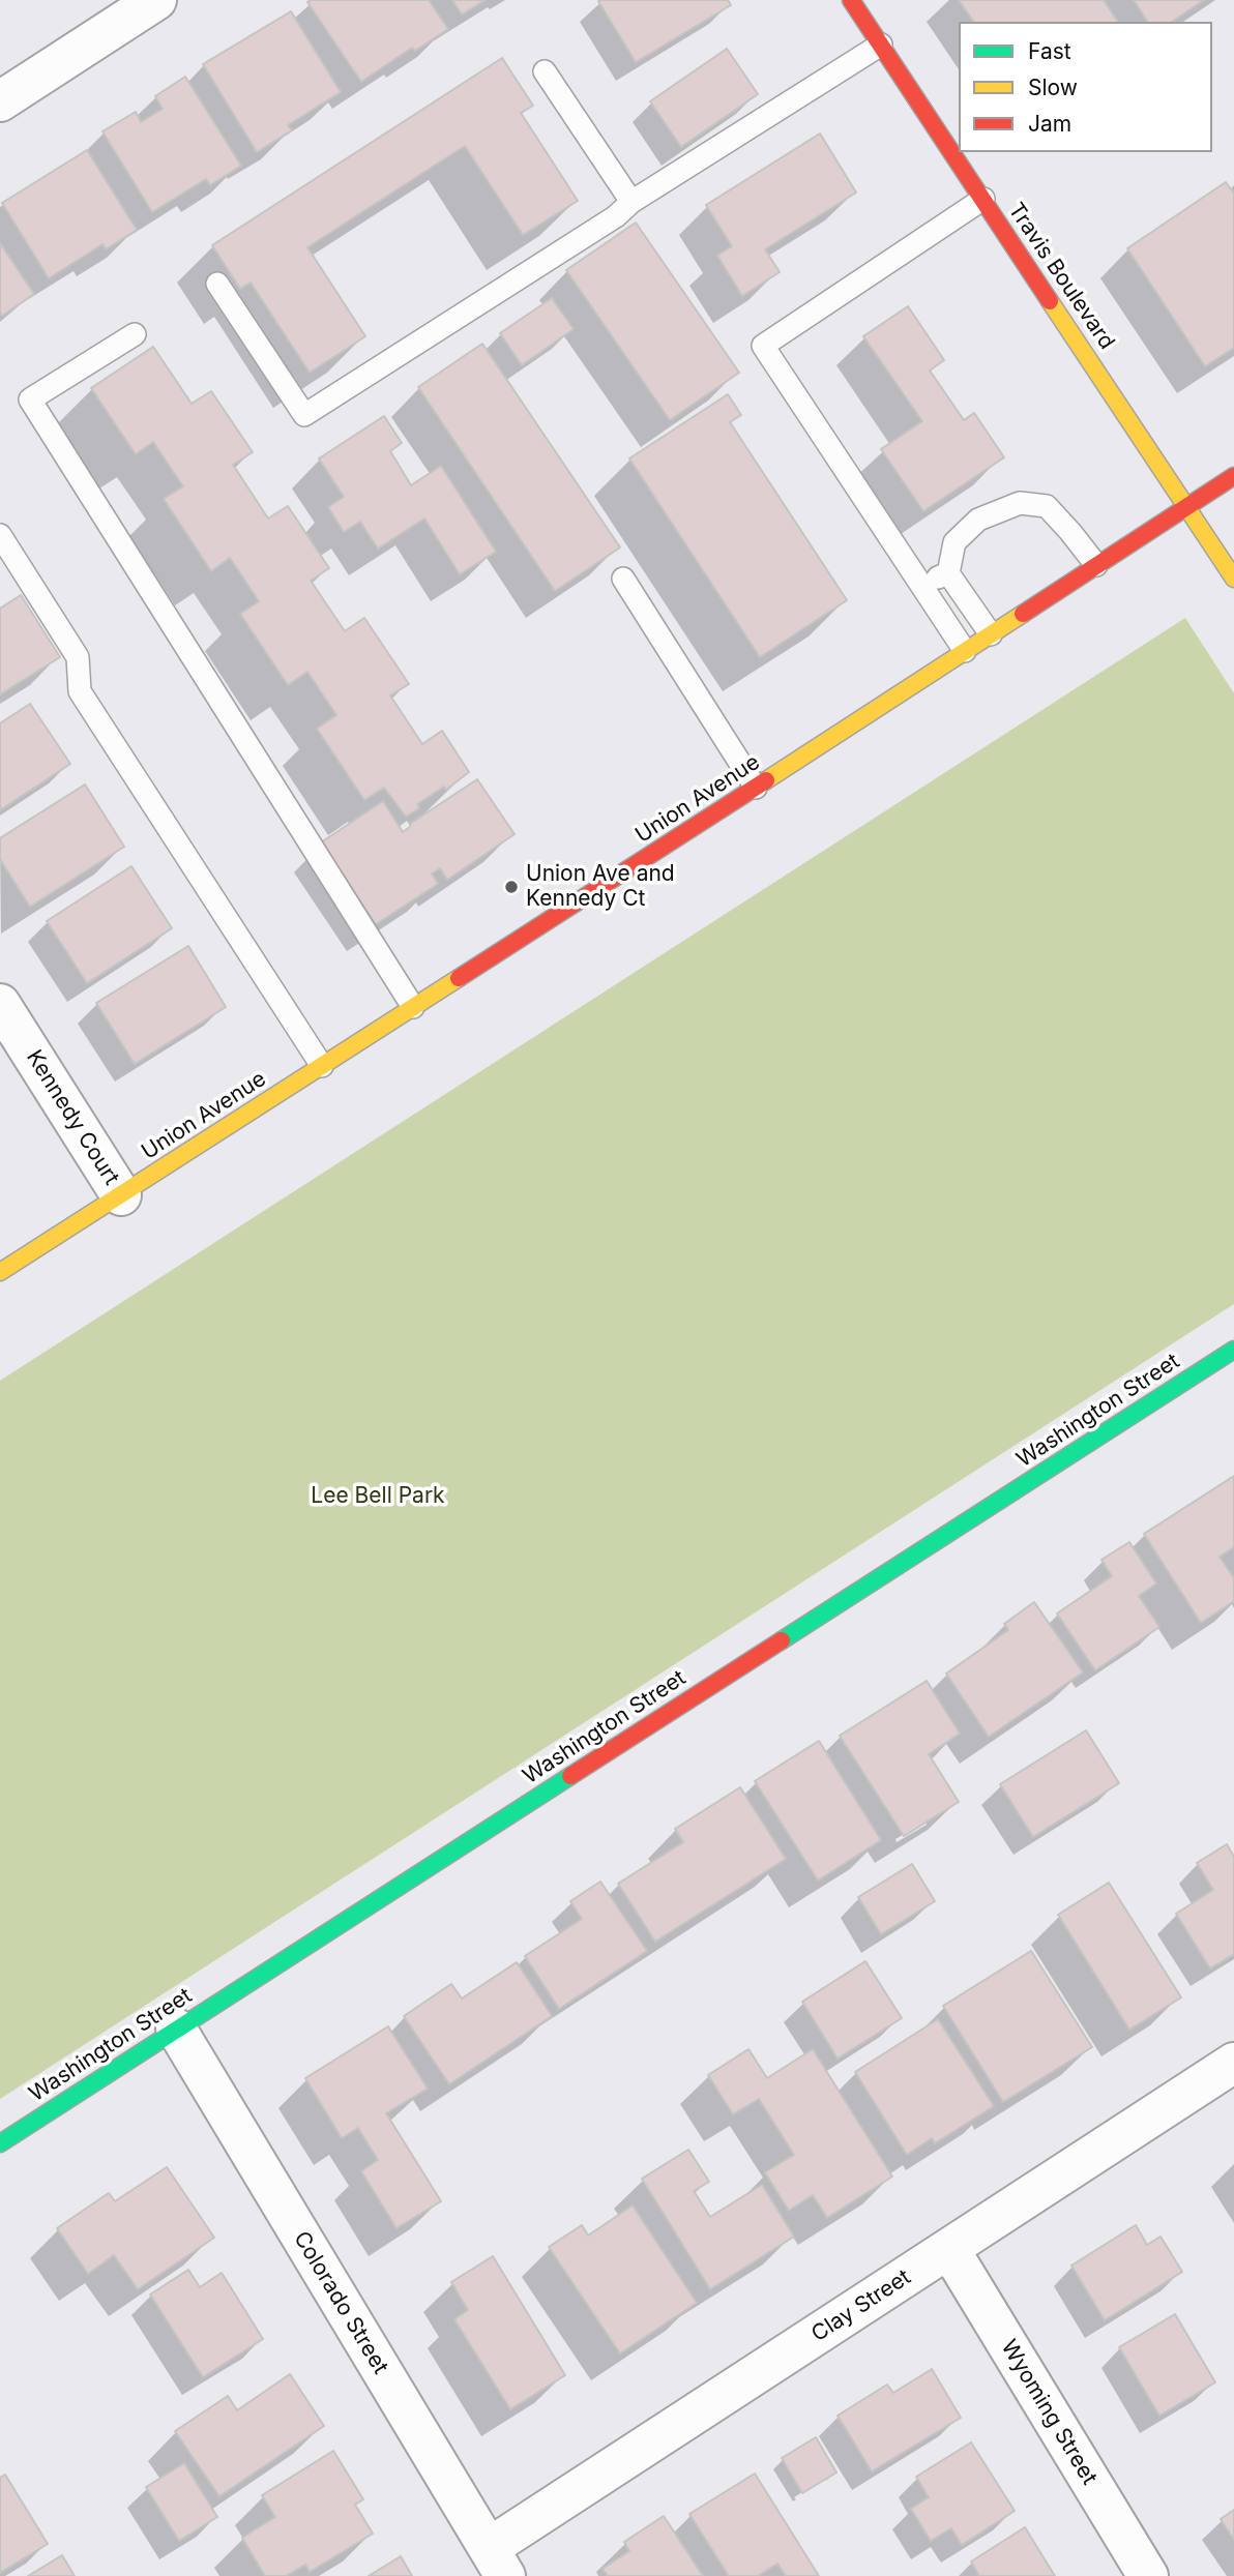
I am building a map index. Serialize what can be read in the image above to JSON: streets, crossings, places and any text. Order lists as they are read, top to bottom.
{
  "streets": {
    "street": [
      "Travis Boulevard",
      "Union Avenue",
      "Kennedy Court",
      "Washington Street",
      "Colorado Street",
      "Clay Street",
      "Wyoming Street"
    ]
  },
  "crossings": [
    ["Travis Boulevard", "Union Avenue"],
    ["Union Avenue", "Kennedy Court"],
    ["Washington Street", "Colorado Street"],
    ["Colorado Street", "Clay Street"],
    ["Clay Street", "Wyoming Street"]
  ],
  "parks": ["Lee Bell Park"],
  "places": ["Union Ave and Kennedy Ct"],
  "legend": ["Fast", "Slow", "Jam"]
}
